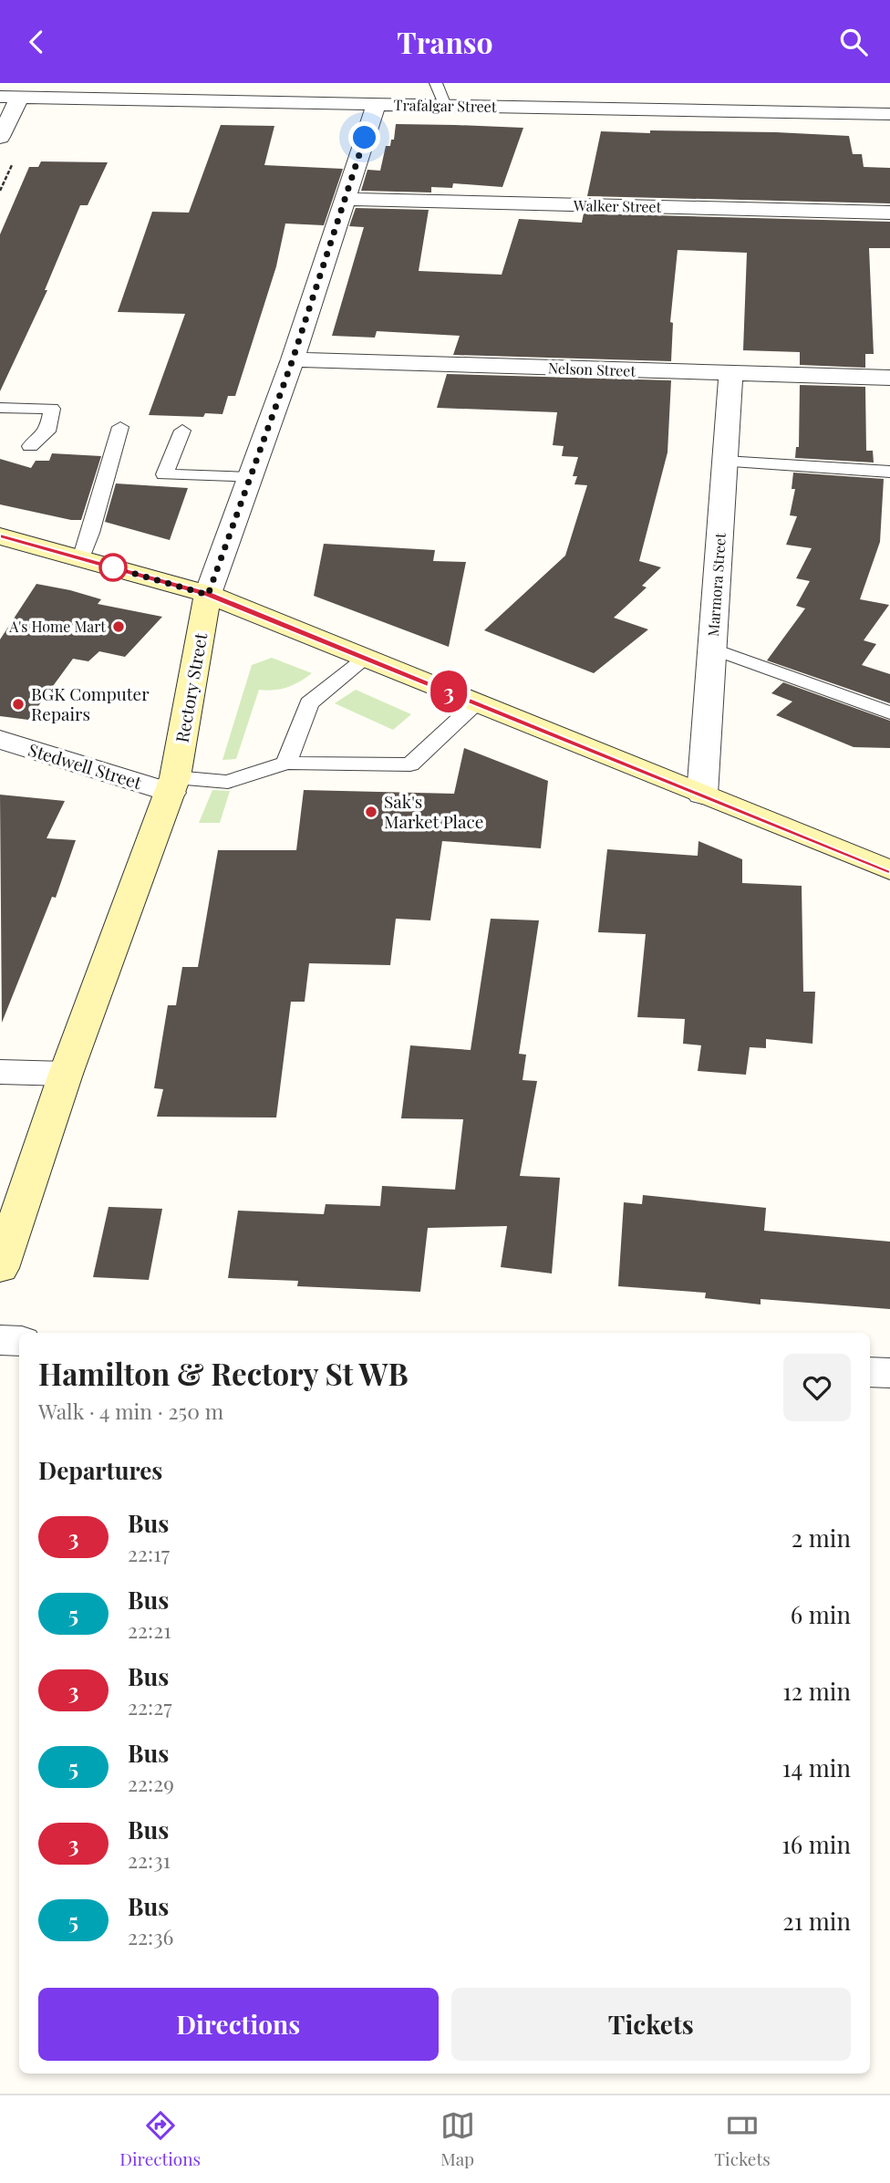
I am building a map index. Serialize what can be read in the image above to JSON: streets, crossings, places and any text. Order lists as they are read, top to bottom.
{
  "streets": {
    "main road": ["Rectory Street"],
    "street": [
      "Trafalgar Street",
      "Walker Street",
      "Nelson Street",
      "Marmora Street",
      "Stedwell Street"
    ]
  },
  "crossings": [
    ["Trafalgar Street", "Rectory Street"],
    ["Walker Street", "Rectory Street"],
    ["Nelson Street", "Marmora Street"],
    ["Nelson Street", "Rectory Street"],
    ["Rectory Street", "Stedwell Street"]
  ],
  "places": ["A's Home Mart", "BGK Computer Repairs", "Sak's Market Place"],
  "lines": ["bus line 3"],
  "page": {
    "header": "Transo",
    "on_map": "3",
    "heading": [
      ["Hamilton & Rectory St WB", "Walk · 4 min · 250 m"],
      "Departures"
    ],
    "list": [
      {
        "mark": "3",
        "name": "Bus",
        "note": "22:17",
        "value": "2 min"
      },
      {
        "mark": "5",
        "name": "Bus",
        "note": "22:21",
        "value": "6 min"
      },
      {
        "mark": "3",
        "name": "Bus",
        "note": "22:27",
        "value": "12 min"
      },
      {
        "mark": "5",
        "name": "Bus",
        "note": "22:29",
        "value": "14 min"
      },
      {
        "mark": "3",
        "name": "Bus",
        "note": "22:31",
        "value": "16 min"
      },
      {
        "mark": "5",
        "name": "Bus",
        "note": "22:36",
        "value": "21 min"
      }
    ],
    "buttons": ["Directions", "Tickets"],
    "tabs": ["Directions", "Map", "Tickets"]
  }
}
